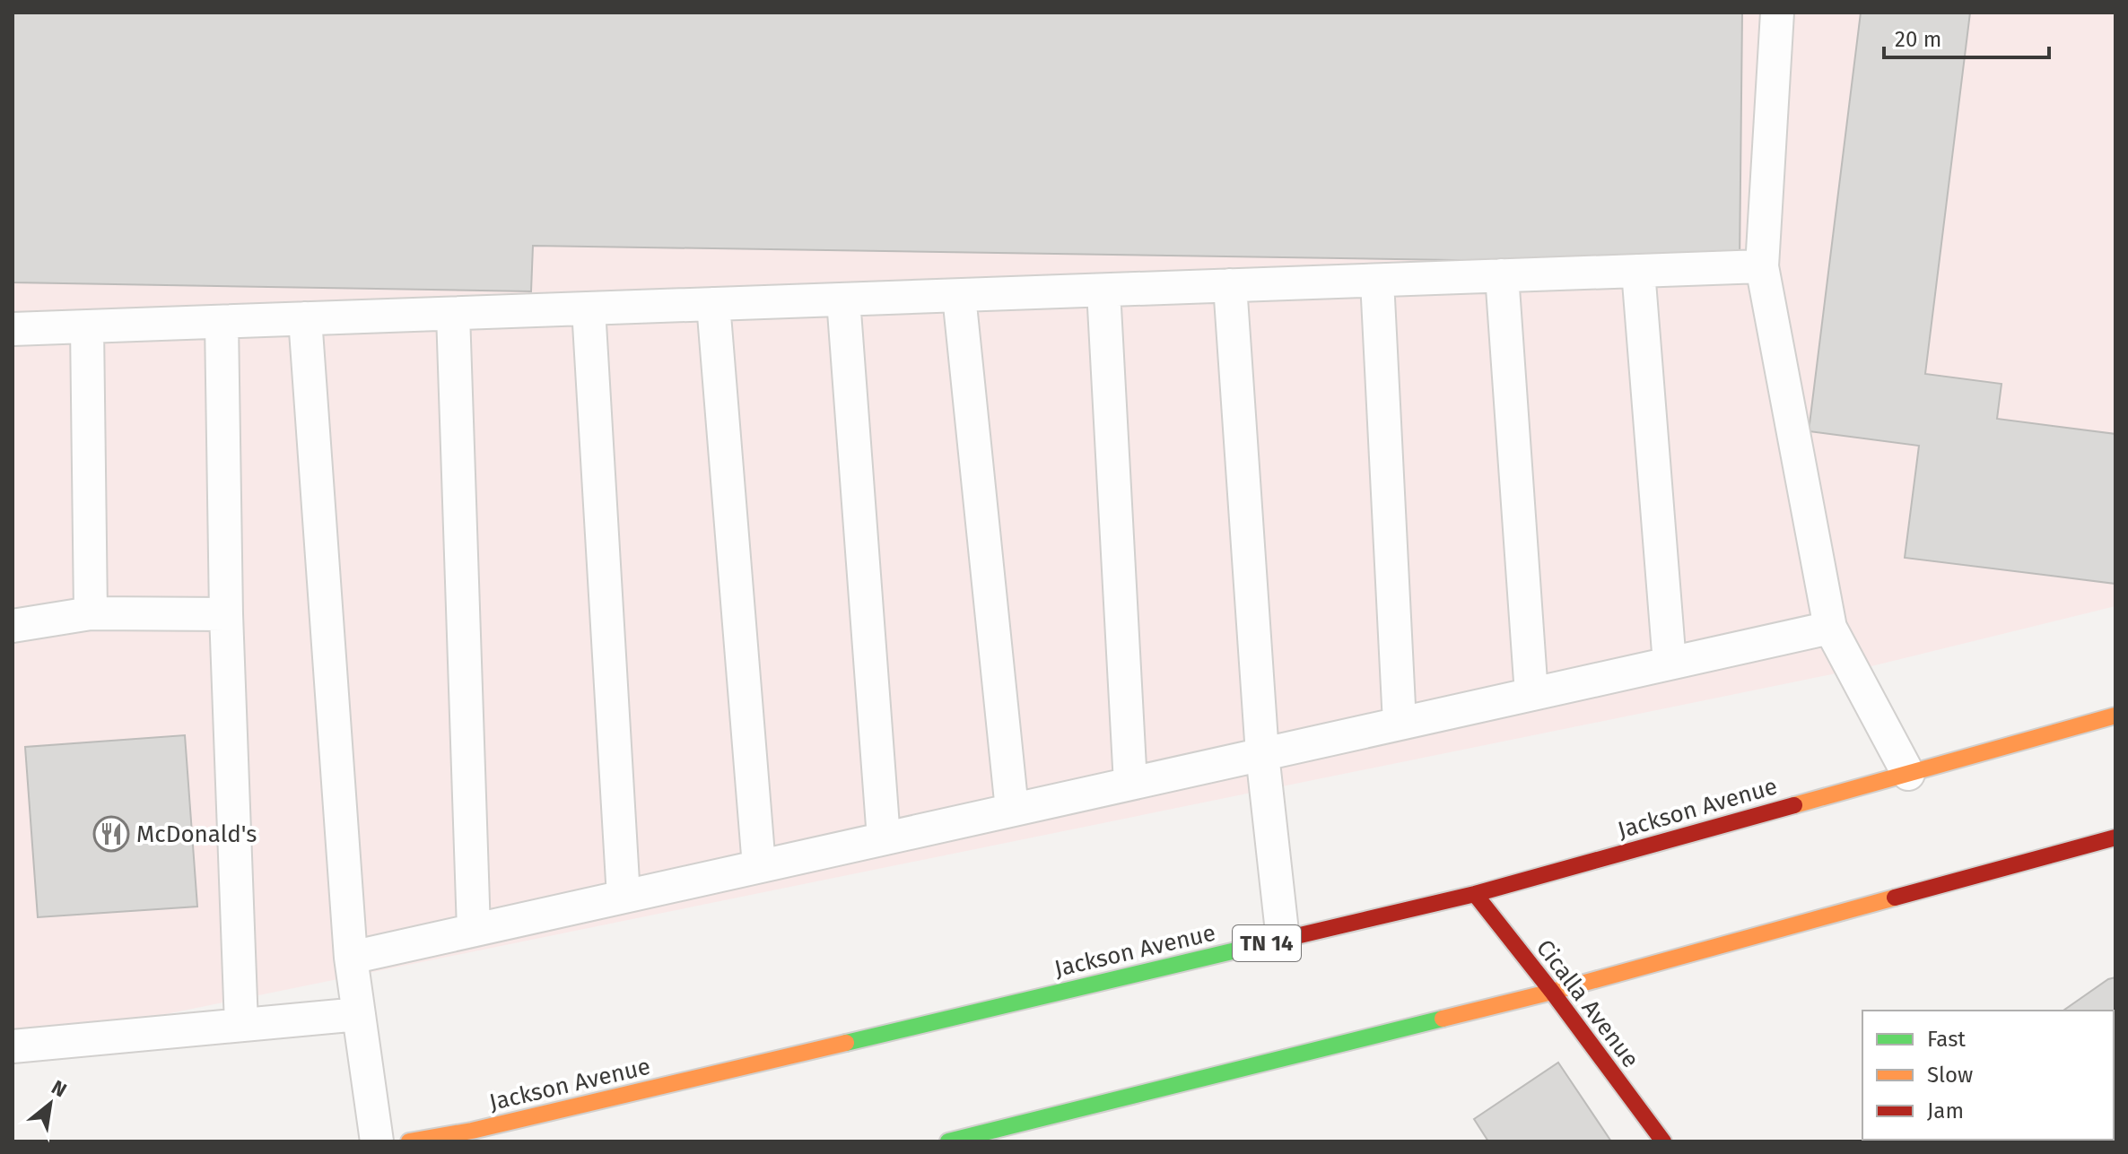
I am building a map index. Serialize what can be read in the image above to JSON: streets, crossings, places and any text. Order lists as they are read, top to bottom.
{
  "streets": {
    "main road": ["Jackson Avenue", "TN 14", "Cicalla Avenue"]
  },
  "crossings": [
    ["Jackson Avenue", "Cicalla Avenue"]
  ],
  "places": {
    "restaurant": ["McDonald's"]
  },
  "legend": ["Fast", "Slow", "Jam"],
  "scale_bar": "20 m",
  "north": "top right"
}
